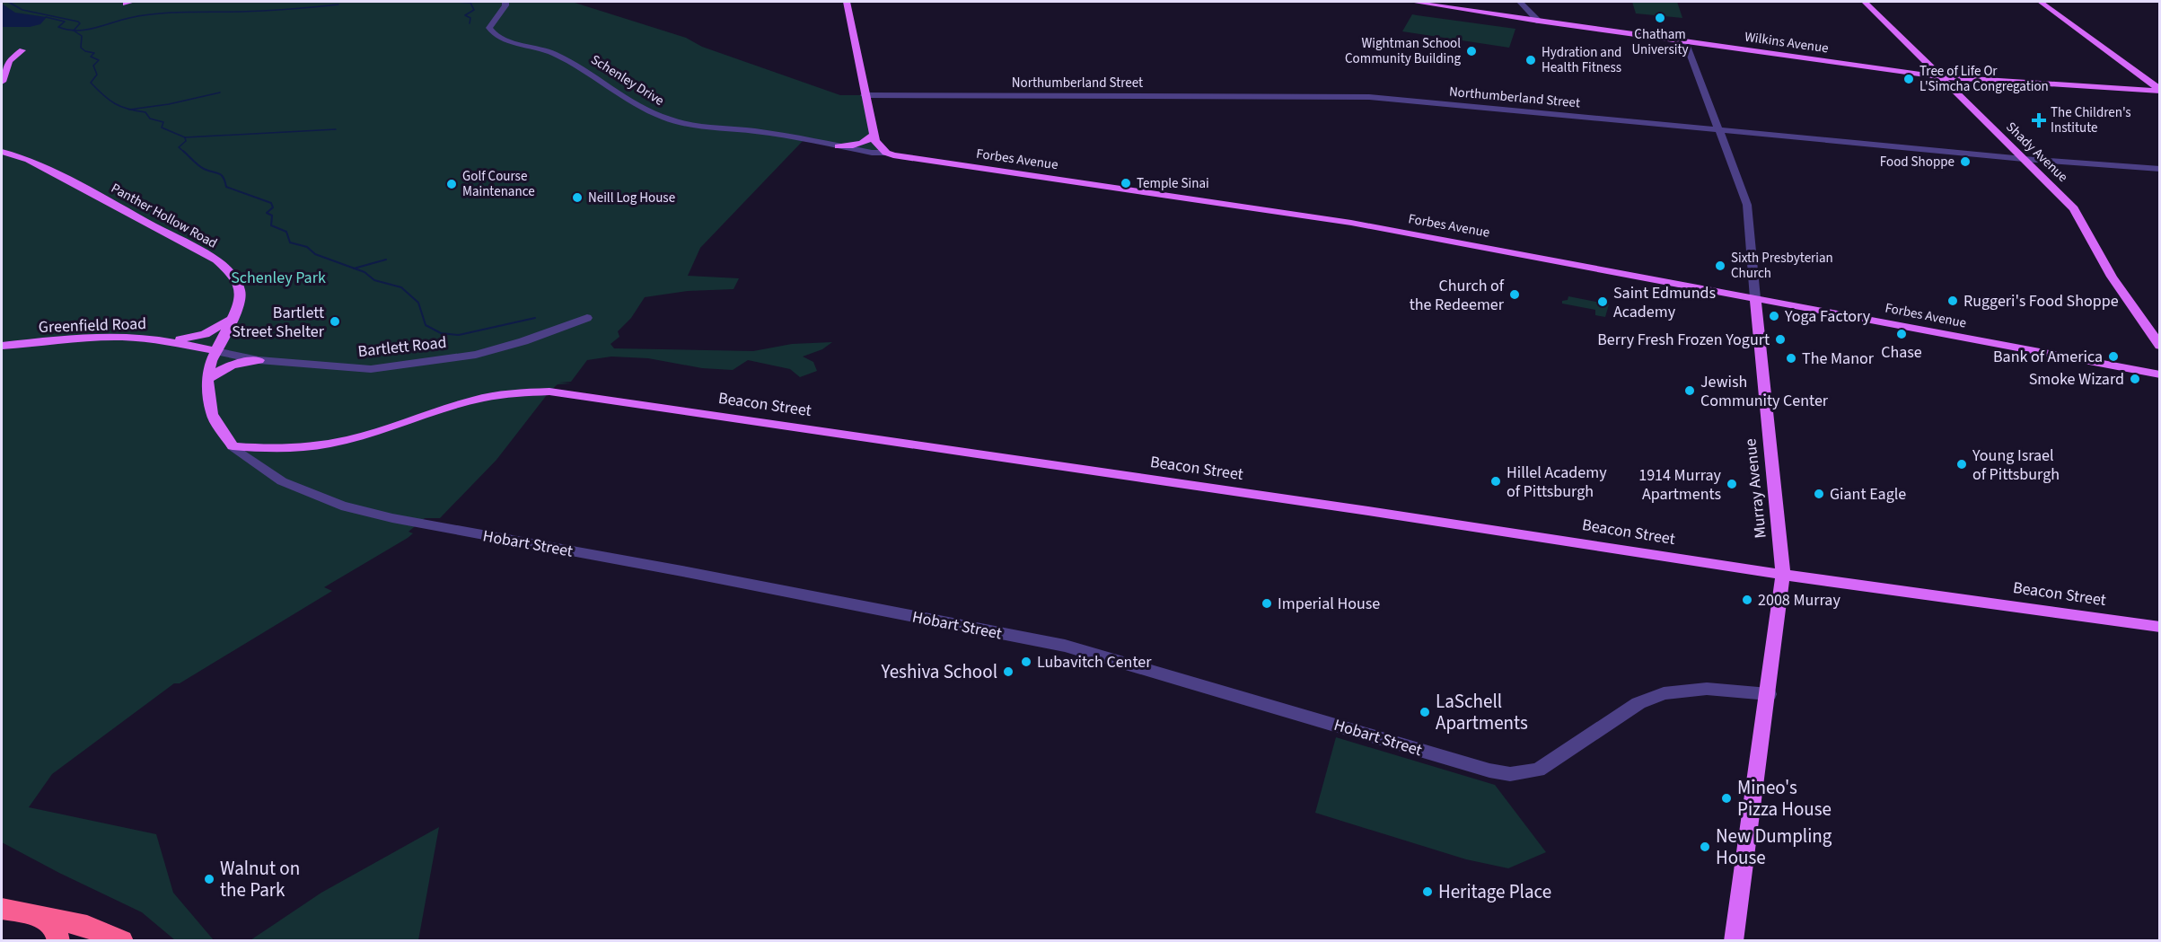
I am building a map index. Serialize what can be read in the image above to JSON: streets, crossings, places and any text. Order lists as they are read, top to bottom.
{
  "streets": {
    "main road": [
      "Wilkins Avenue",
      "Shady Avenue",
      "Forbes Avenue",
      "Panther Hollow Road",
      "Greenfield Road",
      "Beacon Street",
      "Murray Avenue",
      "Hobart Street"
    ],
    "street": ["Schenley Drive", "Northumberland Street", "Bartlett Road"]
  },
  "crossings": [
    ["Wilkins Avenue", "Shady Avenue"],
    ["Wilkins Avenue", "Murray Avenue"],
    ["Schenley Drive", "Forbes Avenue"],
    ["Northumberland Street", "Shady Avenue"],
    ["Northumberland Street", "Murray Avenue"],
    ["Forbes Avenue", "Murray Avenue"],
    ["Panther Hollow Road", "Greenfield Road"],
    ["Panther Hollow Road", "Bartlett Road"],
    ["Panther Hollow Road", "Hobart Street"],
    ["Greenfield Road", "Bartlett Road"],
    ["Greenfield Road", "Hobart Street"],
    ["Bartlett Road", "Hobart Street"],
    ["Beacon Street", "Murray Avenue"],
    ["Beacon Street", "Hobart Street"],
    ["Murray Avenue", "Hobart Street"]
  ],
  "parks": ["Schenley Park"],
  "places": {
    "other": [
      "Chatham University",
      "Wightman School Community Building",
      "Hydration and Health Fitness",
      "Tree of Life Or L'Simcha Congregation",
      "Food Shoppe",
      "Temple Sinai",
      "Golf Course Maintenance",
      "Neill Log House",
      "Sixth Presbyterian Church",
      "Church of the Redeemer",
      "Ruggeri's Food Shoppe",
      "Saint Edmunds Academy",
      "Yoga Factory",
      "Bartlett Street Shelter",
      "Chase",
      "Berry Fresh Frozen Yogurt",
      "Bank of America",
      "The Manor",
      "Smoke Wizard",
      "Jewish Community Center",
      "Young Israel of Pittsburgh",
      "Hillel Academy of Pittsburgh",
      "1914 Murray Apartments",
      "Giant Eagle",
      "2008 Murray",
      "Imperial House",
      "Lubavitch Center",
      "Yeshiva School",
      "LaSchell Apartments",
      "Mineo's Pizza House",
      "New Dumpling House",
      "Walnut on the Park",
      "Heritage Place"
    ],
    "health": ["The Children's Institute"]
  }
}
